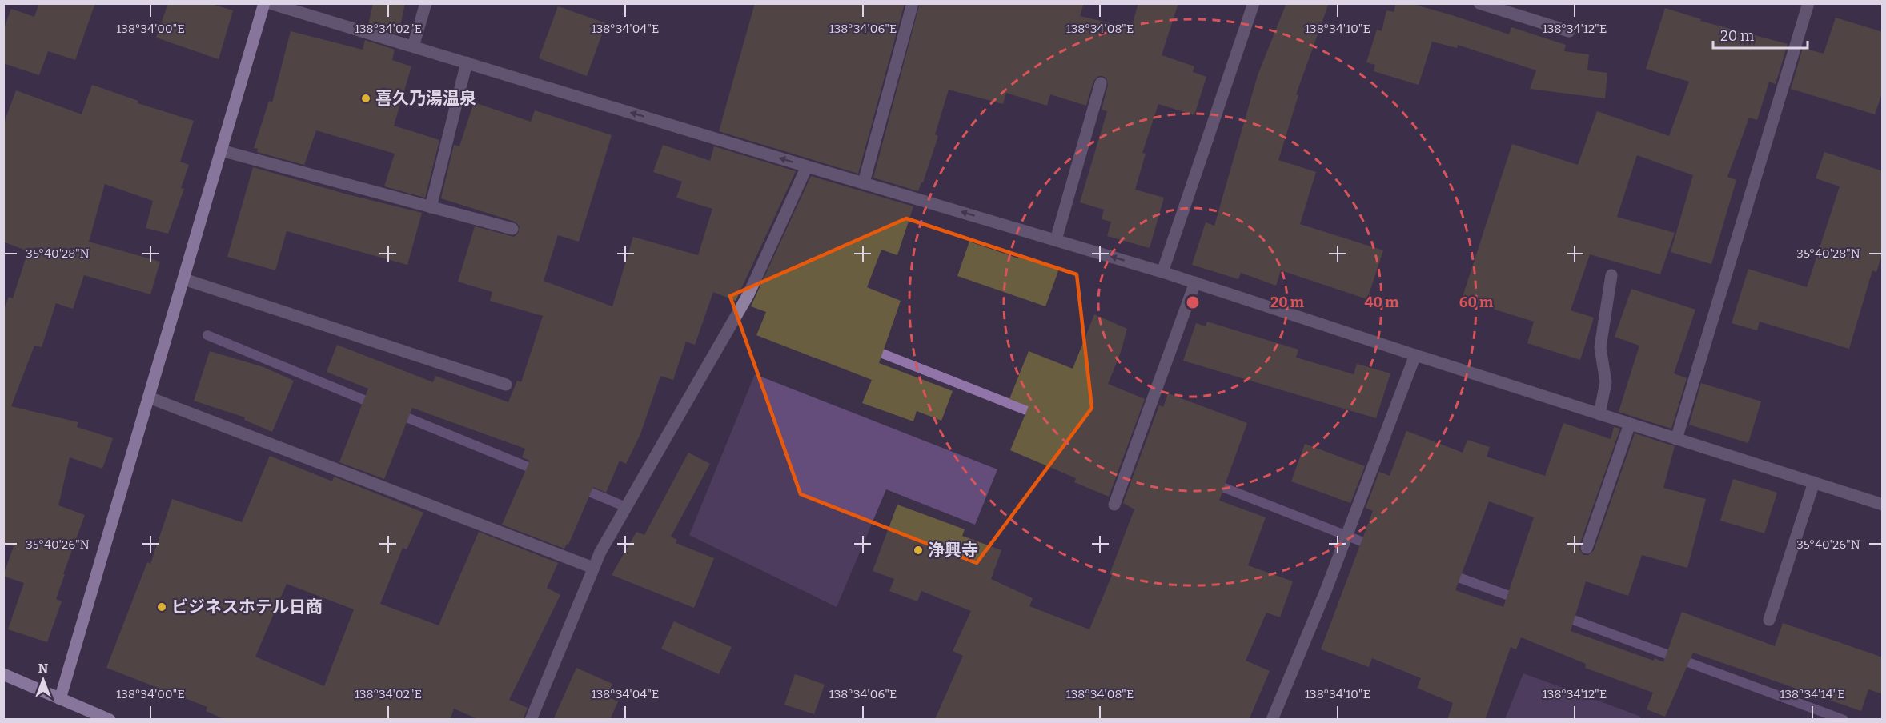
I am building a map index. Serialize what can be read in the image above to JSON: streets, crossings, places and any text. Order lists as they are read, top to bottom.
{
  "places": ["喜久乃湯温泉", "浄興寺", "ビジネスホテル日商"],
  "scale_bar": "20 m",
  "north": "top",
  "coordinates": [
    "138°34'00\"E",
    "138°34'02\"E",
    "138°34'04\"E",
    "138°34'06\"E",
    "138°34'08\"E",
    "138°34'10\"E",
    "138°34'12\"E",
    "35°40'28\"N",
    "35°40'26\"N",
    "138°34'14\"E"
  ],
  "rings": ["20 m", "40 m", "60 m"]
}
